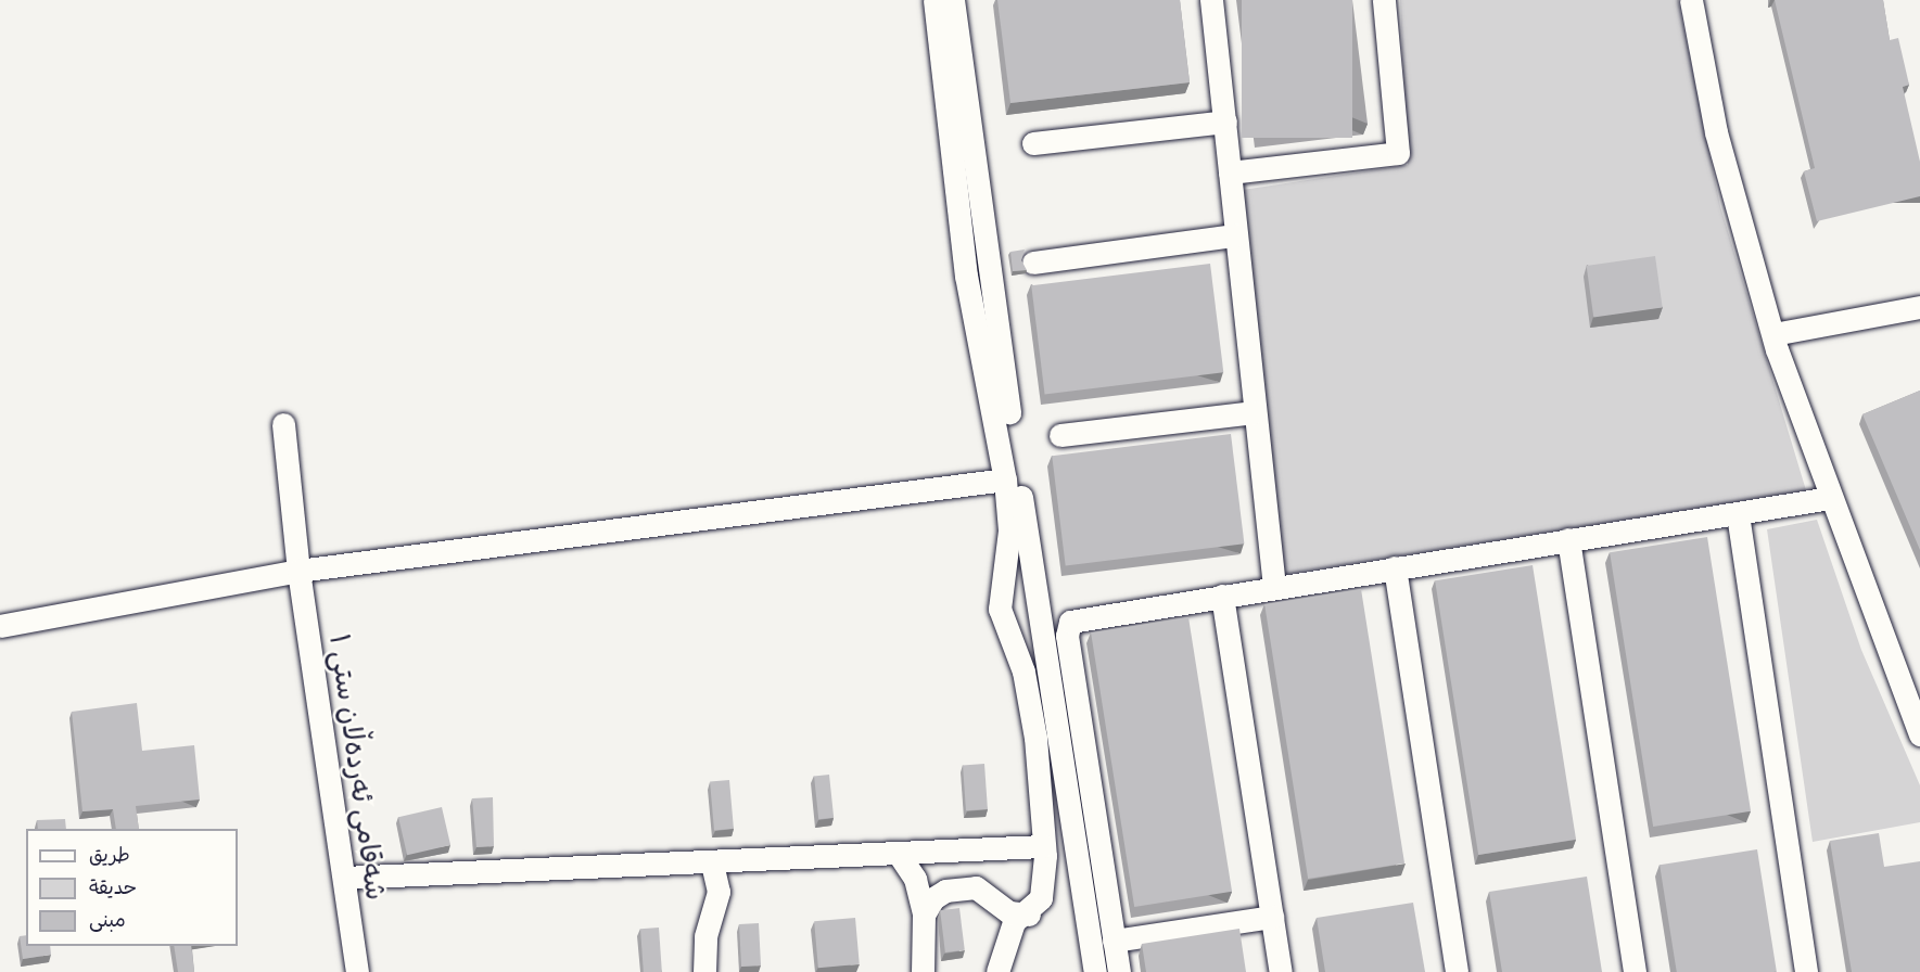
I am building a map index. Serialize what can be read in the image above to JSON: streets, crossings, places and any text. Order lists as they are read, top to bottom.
{
  "streets": {
    "street": ["شەقامی ئەردەڵان ستی ١"]
  },
  "legend": ["طريق", "حديقة", "مبنى"]
}
